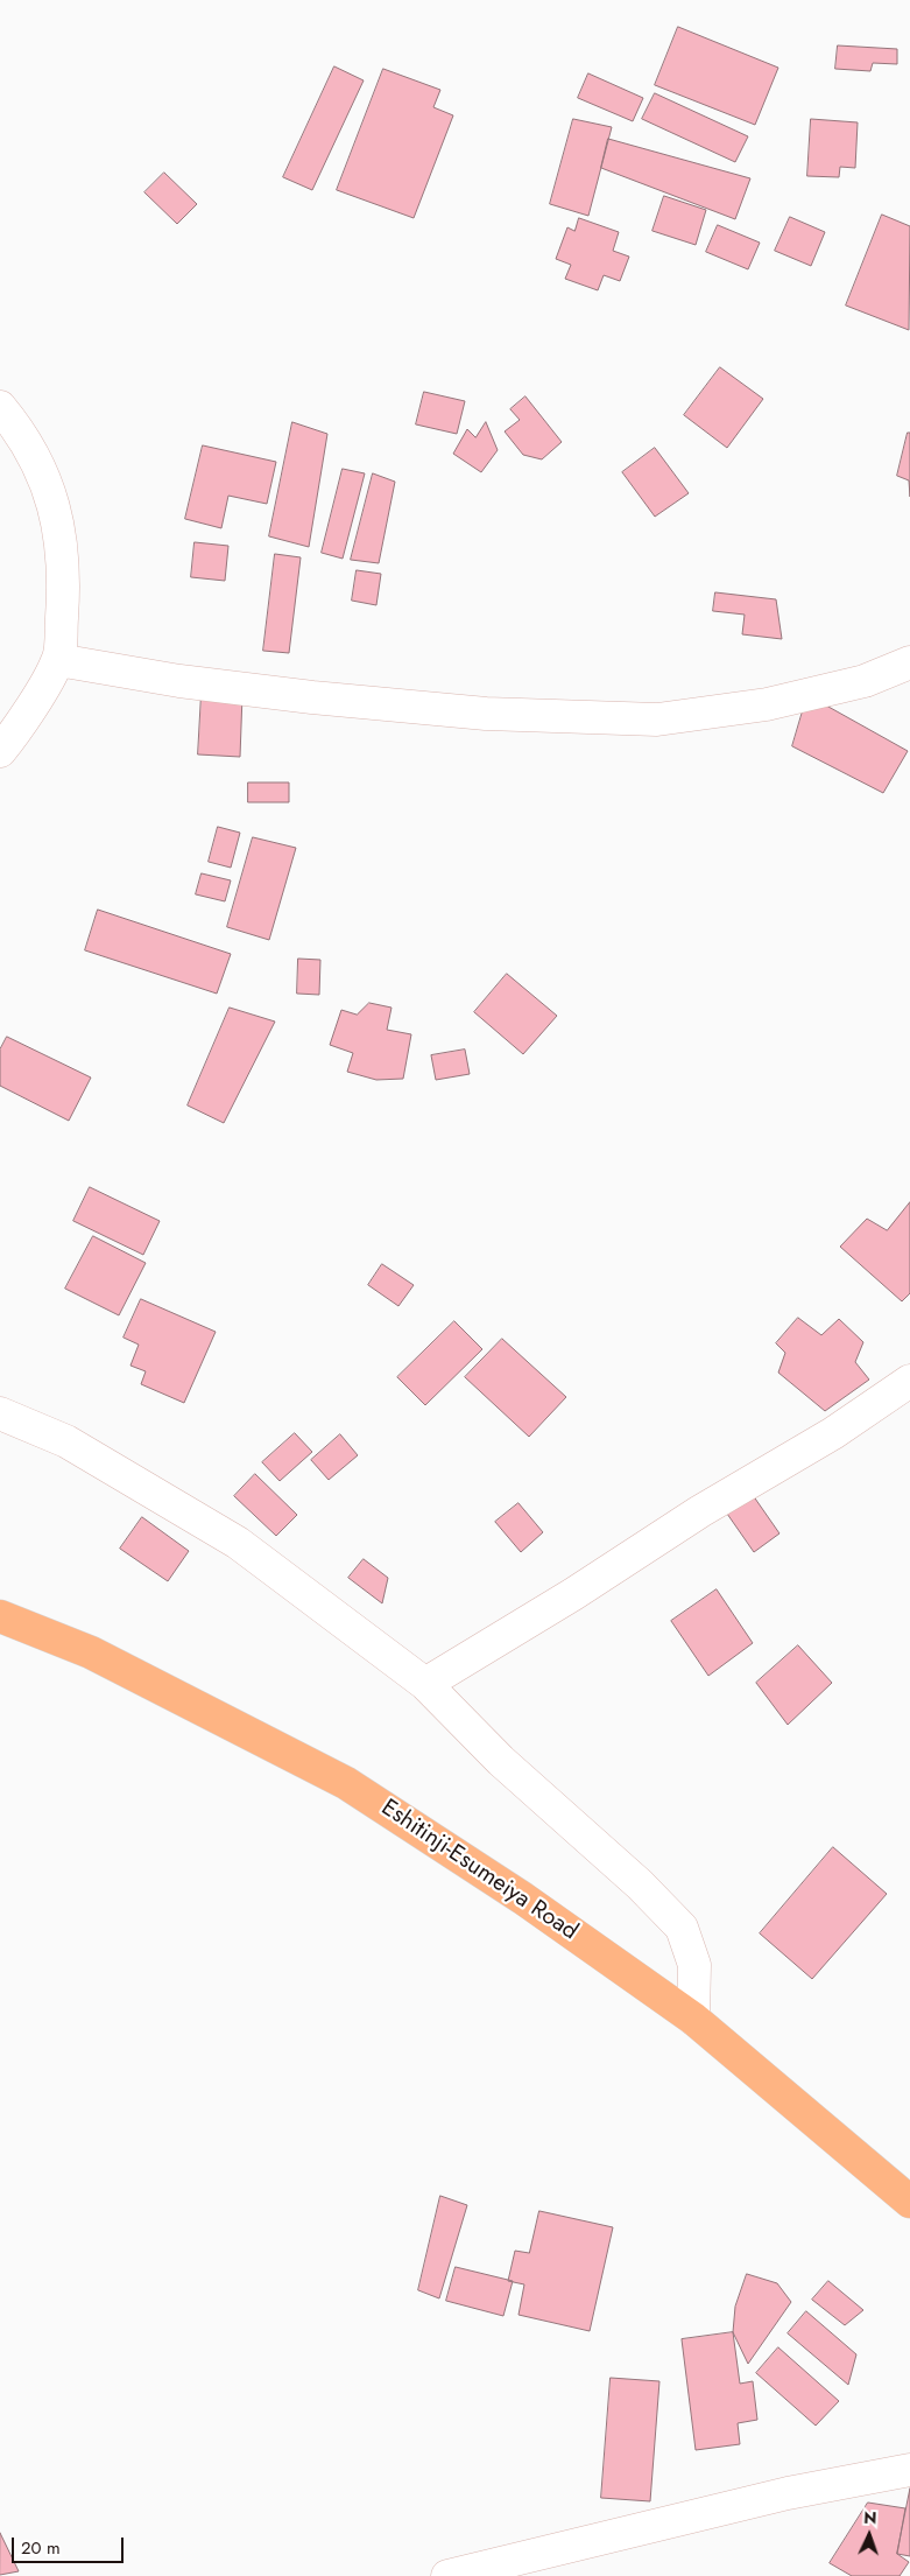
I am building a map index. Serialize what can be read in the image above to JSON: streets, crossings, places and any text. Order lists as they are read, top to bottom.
{
  "streets": {
    "highway": ["Eshitinji-Esumeiya Road"]
  },
  "scale_bar": "20 m",
  "north": "top"
}
